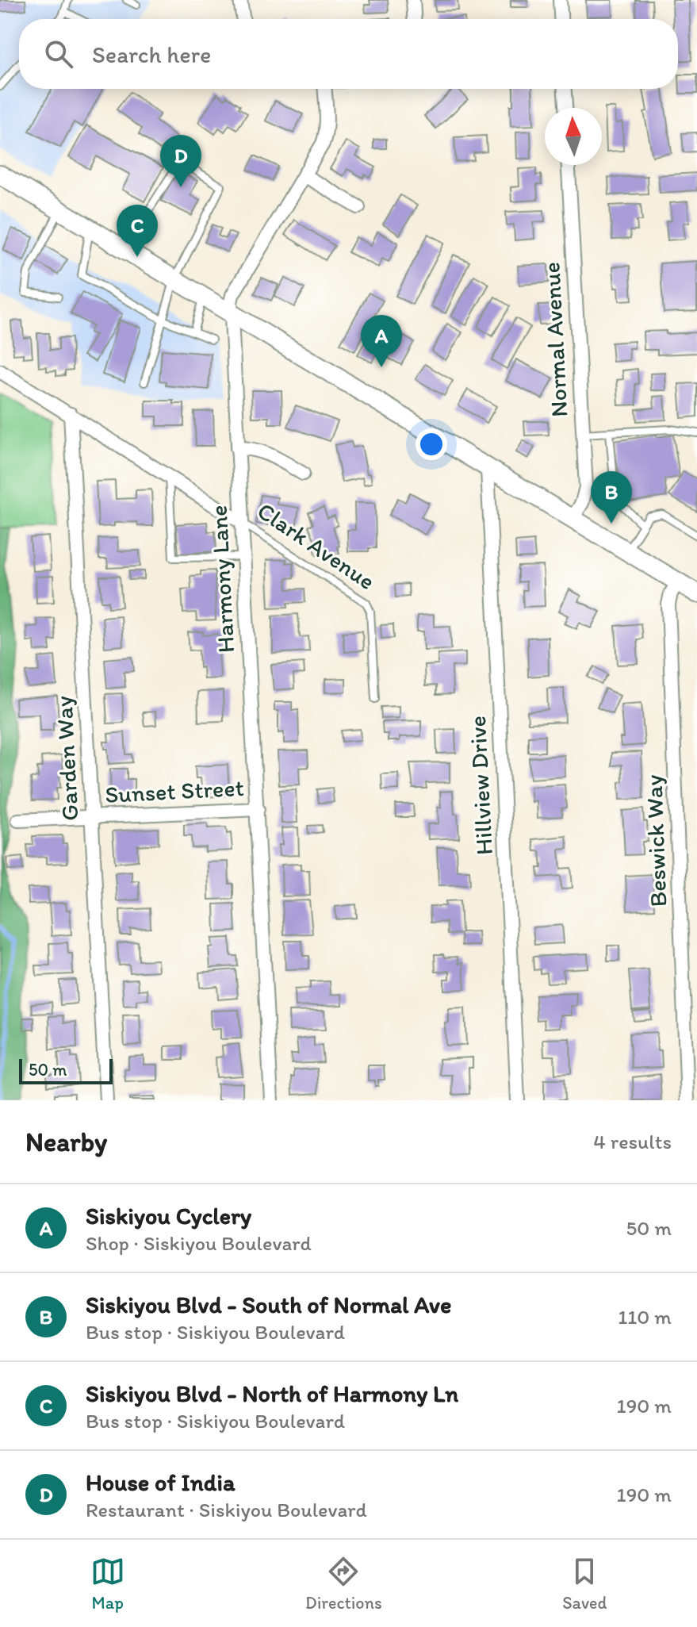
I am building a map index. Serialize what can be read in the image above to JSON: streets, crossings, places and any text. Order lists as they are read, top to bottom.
{
  "streets": {
    "street": [
      "Normal Avenue",
      "Clark Avenue",
      "Harmony Lane",
      "Garden Way",
      "Hillview Drive",
      "Sunset Street",
      "Beswick Way"
    ]
  },
  "crossings": [
    ["Clark Avenue", "Harmony Lane"],
    ["Clark Avenue", "Garden Way"],
    ["Harmony Lane", "Sunset Street"],
    ["Garden Way", "Sunset Street"]
  ],
  "scale_bar": "50 m",
  "north": "top",
  "page": {
    "search": "Search here",
    "pins": [
      "D",
      "C",
      "A",
      "B"
    ],
    "scale": "50 m",
    "heading": ["Nearby", "4 results"],
    "list": [
      {
        "mark": "A",
        "name": "Siskiyou Cyclery",
        "note": "Shop · Siskiyou Boulevard",
        "value": "50 m"
      },
      {
        "mark": "B",
        "name": "Siskiyou Blvd - South of Normal Ave",
        "note": "Bus stop · Siskiyou Boulevard",
        "value": "110 m"
      },
      {
        "mark": "C",
        "name": "Siskiyou Blvd - North of Harmony Ln",
        "note": "Bus stop · Siskiyou Boulevard",
        "value": "190 m"
      },
      {
        "mark": "D",
        "name": "House of India",
        "note": "Restaurant · Siskiyou Boulevard",
        "value": "190 m"
      }
    ],
    "nav": ["Map", "Directions", "Saved"]
  }
}
